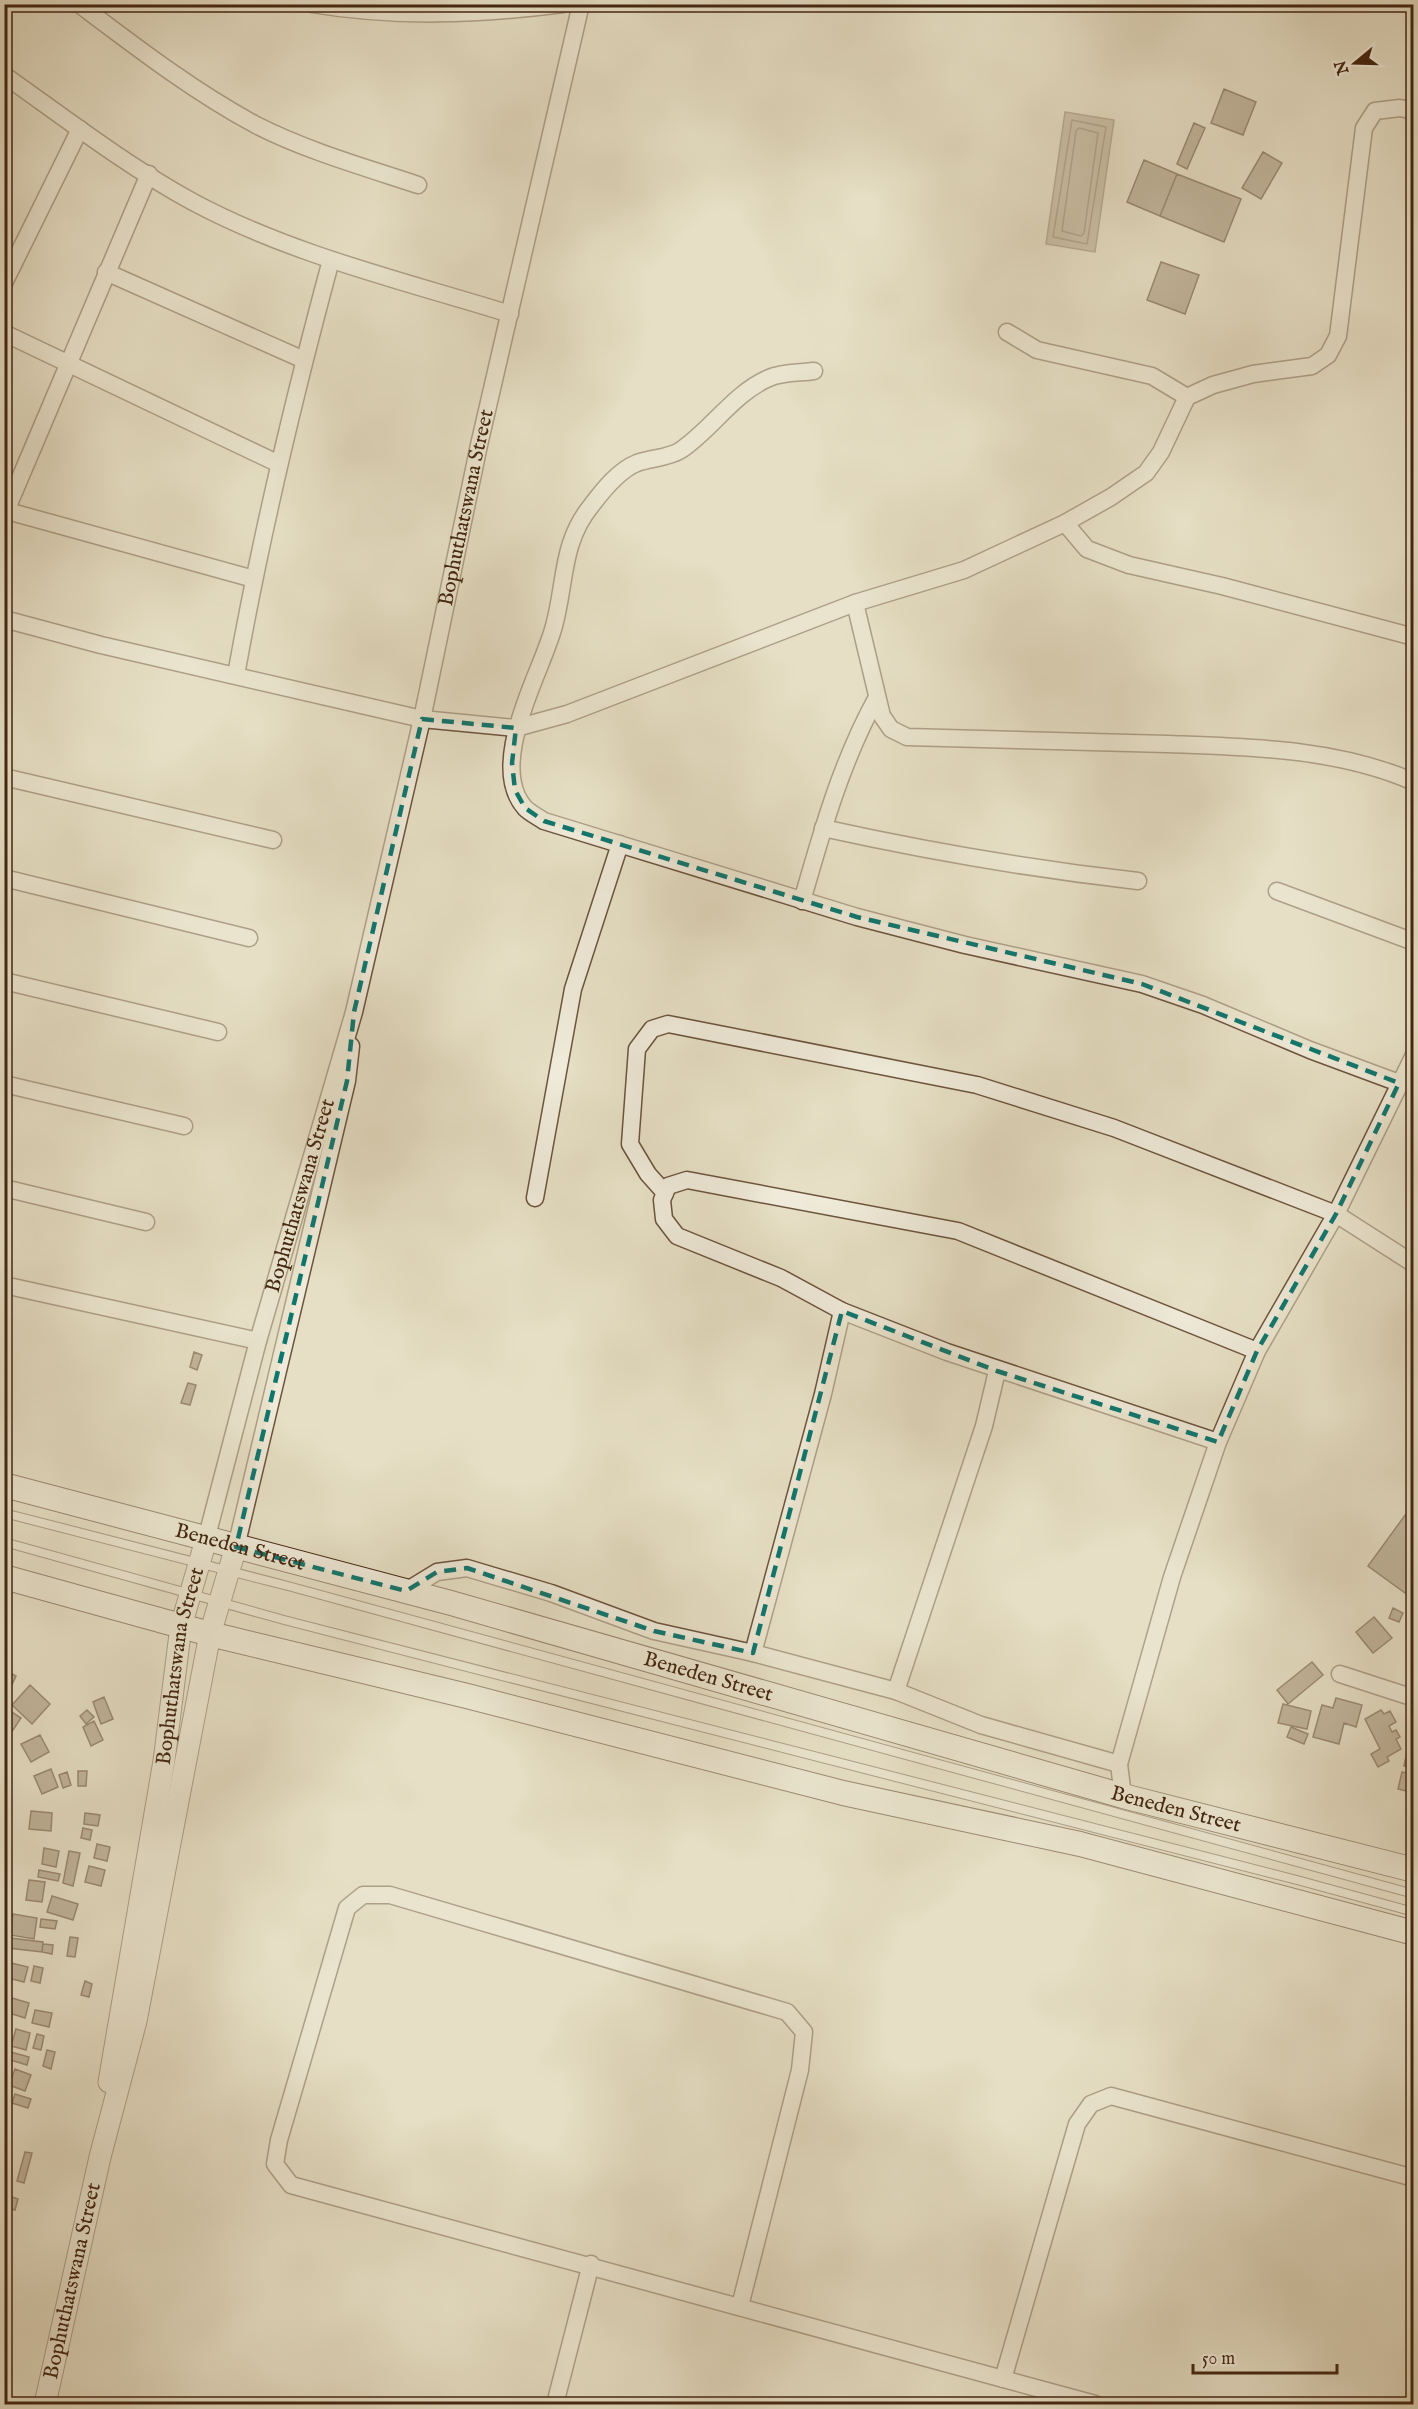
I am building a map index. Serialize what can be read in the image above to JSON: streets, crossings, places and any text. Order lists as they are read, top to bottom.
{
  "streets": {
    "main road": ["Beneden Street"],
    "street": ["Bophuthatswana Street"]
  },
  "crossings": [
    ["Bophuthatswana Street", "Beneden Street"]
  ],
  "scale_bar": "50 m",
  "north": "left"
}
